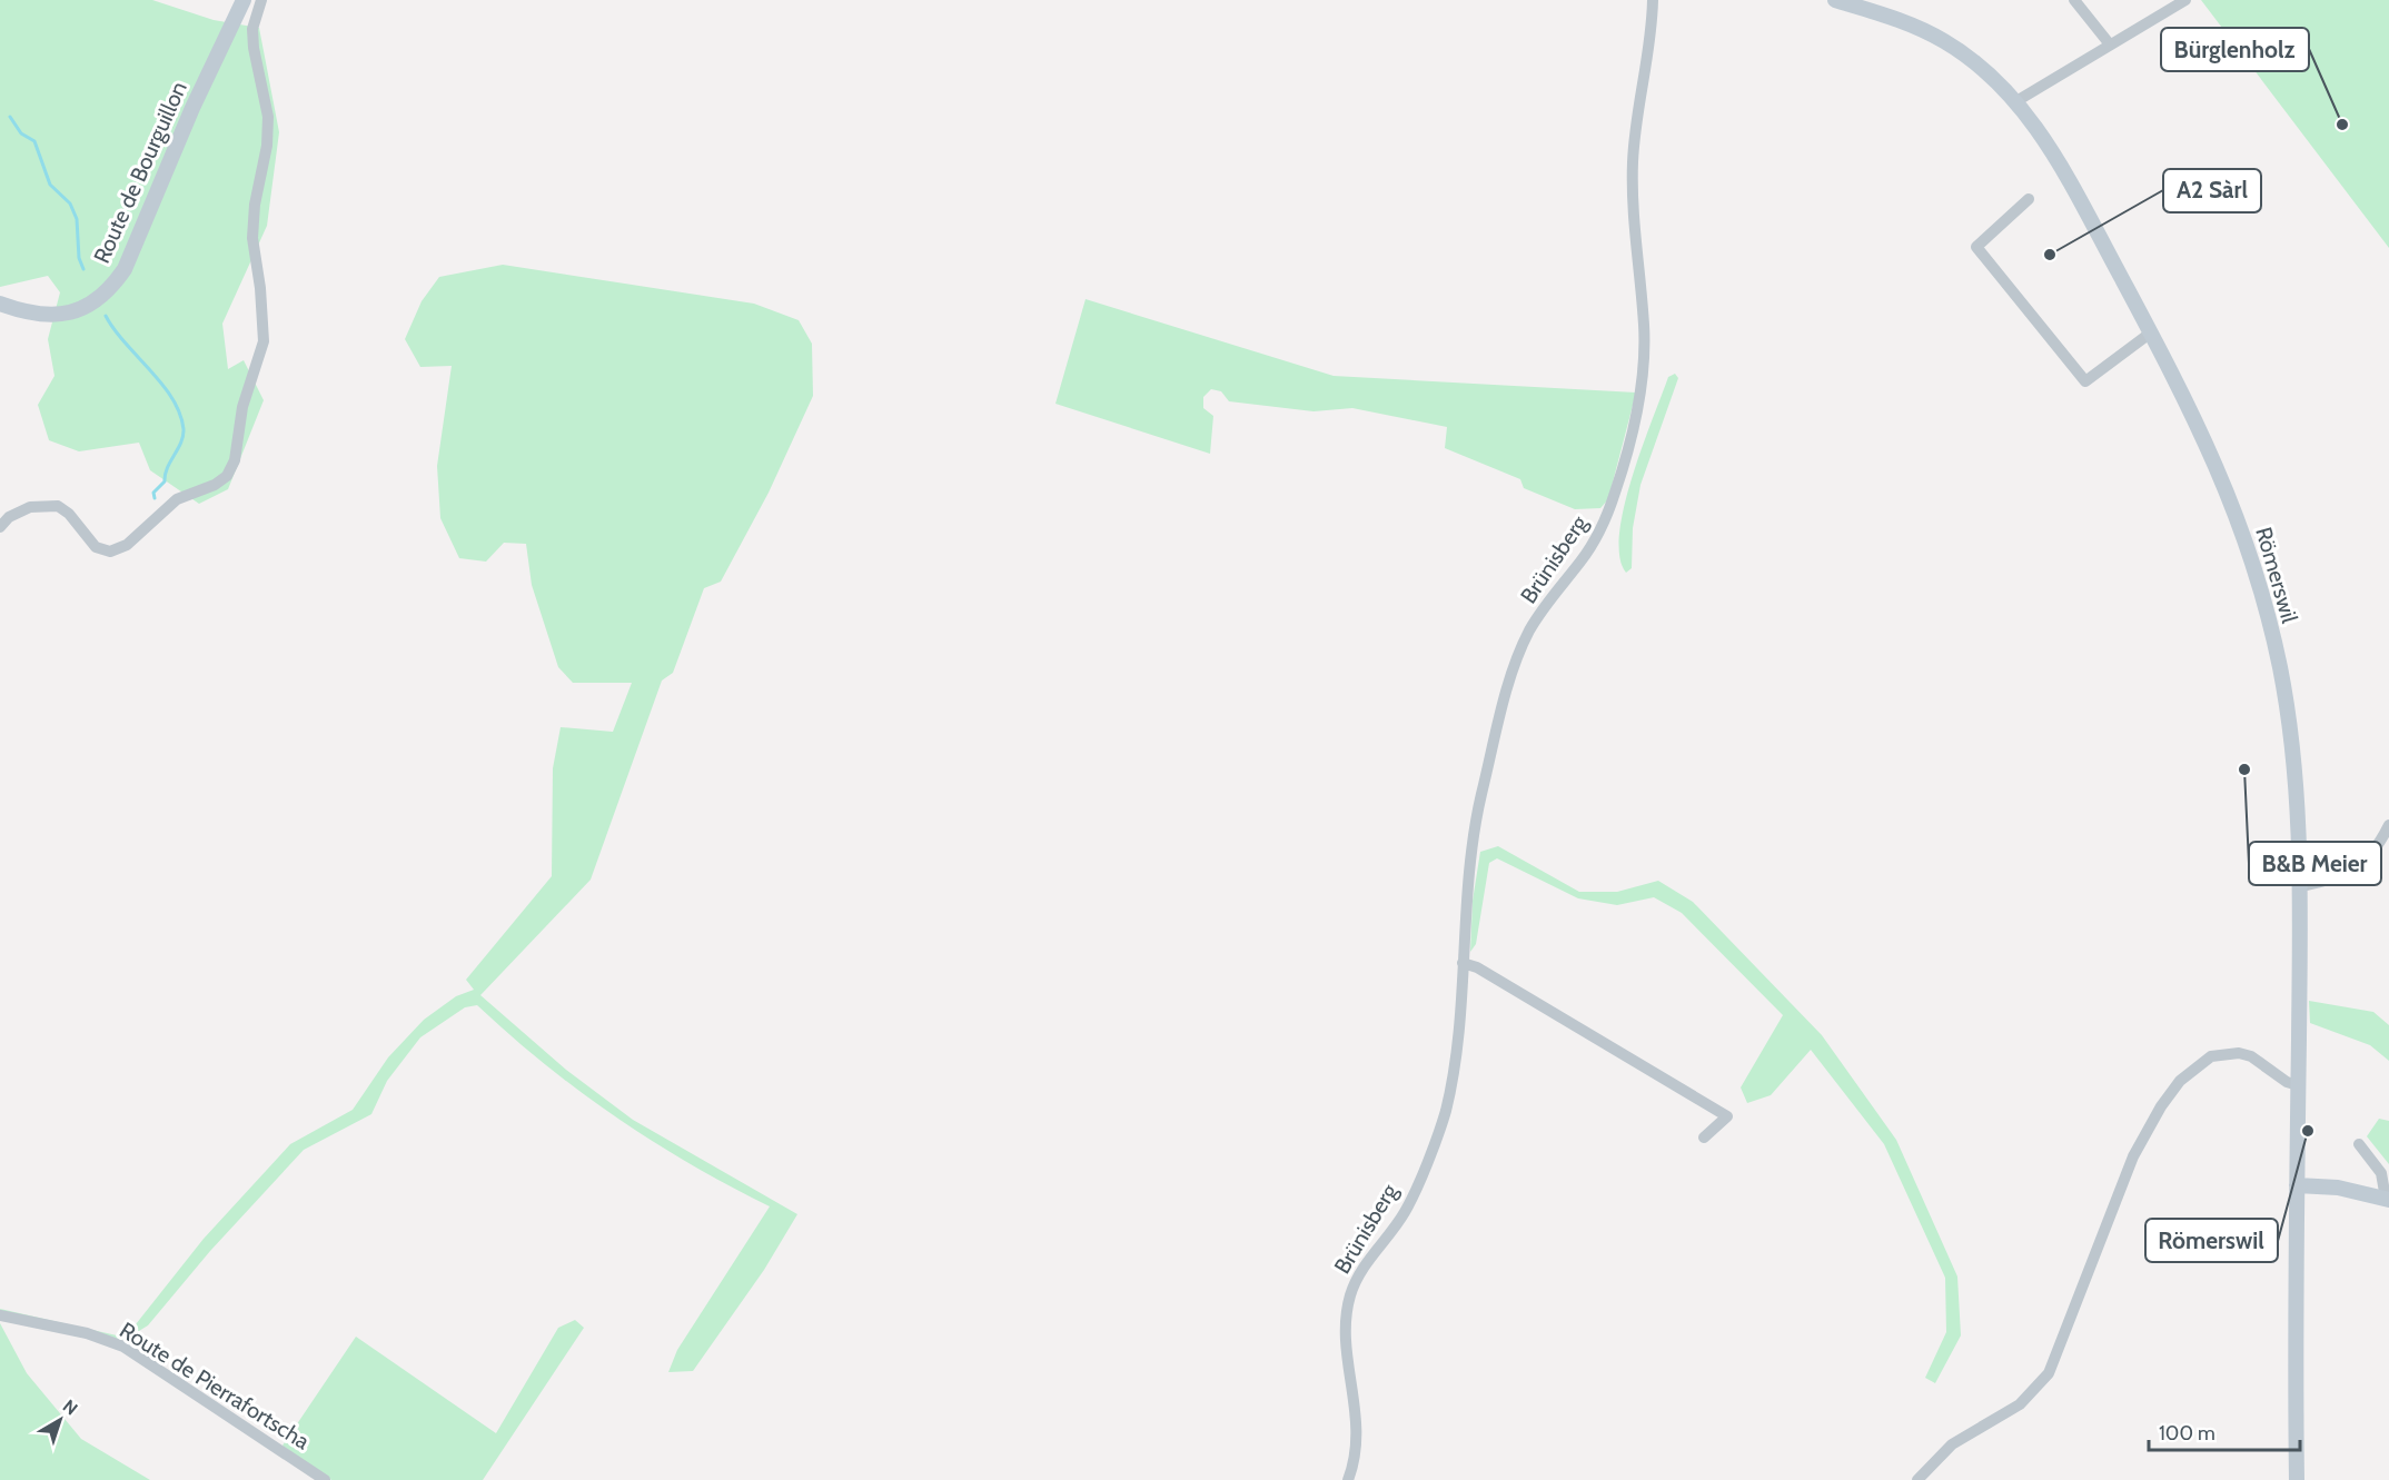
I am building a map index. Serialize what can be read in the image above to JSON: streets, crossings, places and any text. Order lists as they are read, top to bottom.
{
  "streets": {
    "main road": ["Route de Bourguillon", "Römerswil"],
    "street": ["Brünisberg", "Route de Pierrafortscha"]
  },
  "places": [
    "Bürglenholz",
    "A2 Sàrl",
    "B&B Meier",
    "Römerswil"
  ],
  "scale_bar": "100 m",
  "north": "top right"
}
